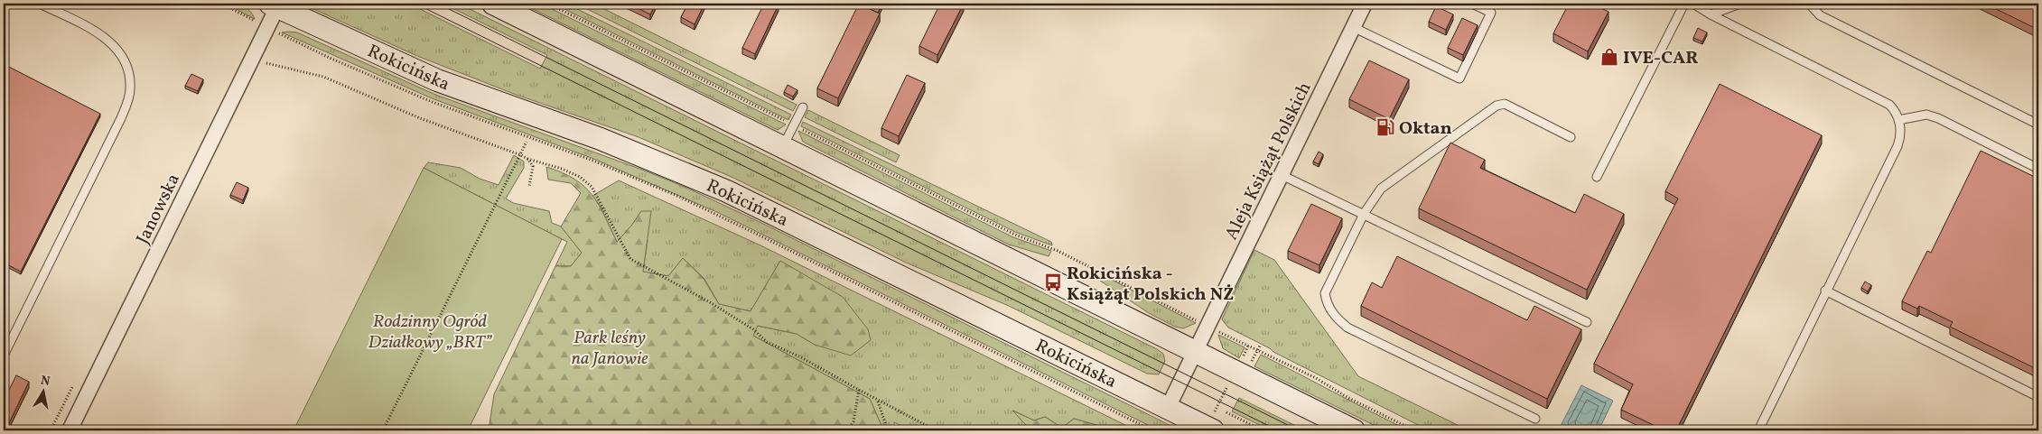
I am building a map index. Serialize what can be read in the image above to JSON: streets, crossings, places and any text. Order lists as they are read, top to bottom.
{
  "streets": {
    "main road": ["Rokicińska"],
    "street": ["Aleja Książąt Polskich", "Janowska"]
  },
  "crossings": [
    ["Rokicińska", "Aleja Książąt Polskich"],
    ["Rokicińska", "Janowska"]
  ],
  "parks": ["Rodzinny Ogród Działkowy „BRT”", "Park leśny na Janowie"],
  "places": {
    "shop": ["IVE-CAR"],
    "fuel station": ["Oktan"],
    "bus stop": ["Rokicińska - Książąt Polskich NŻ"]
  },
  "north": "top"
}
